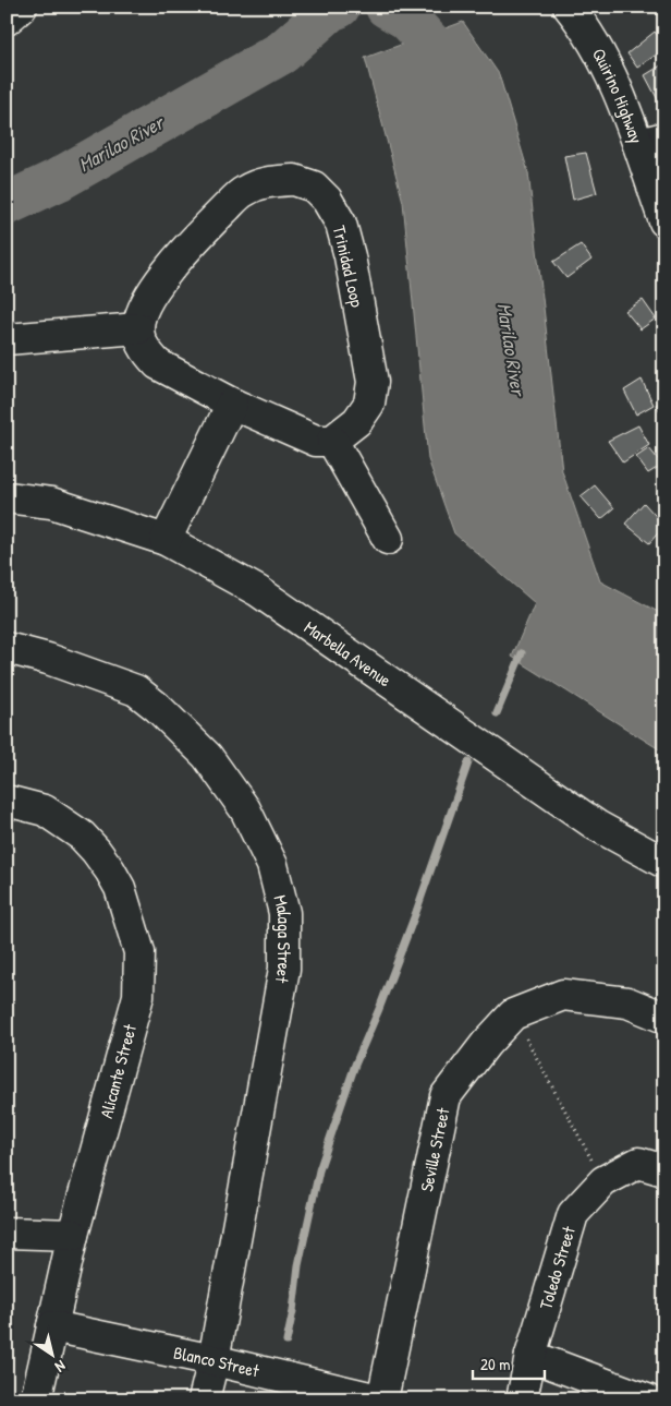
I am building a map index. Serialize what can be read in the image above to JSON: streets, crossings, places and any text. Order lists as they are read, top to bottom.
{
  "streets": {
    "street": [
      "Quirino Highway",
      "Trinidad Loop",
      "Marbella Avenue",
      "Malaga Street",
      "Alicante Street",
      "Seville Street",
      "Toledo Street",
      "Blanco Street"
    ]
  },
  "crossings": [
    ["Malaga Street", "Blanco Street"],
    ["Alicante Street", "Blanco Street"],
    ["Seville Street", "Blanco Street"]
  ],
  "water": ["Marilao River"],
  "scale_bar": "20 m",
  "north": "bottom right"
}
